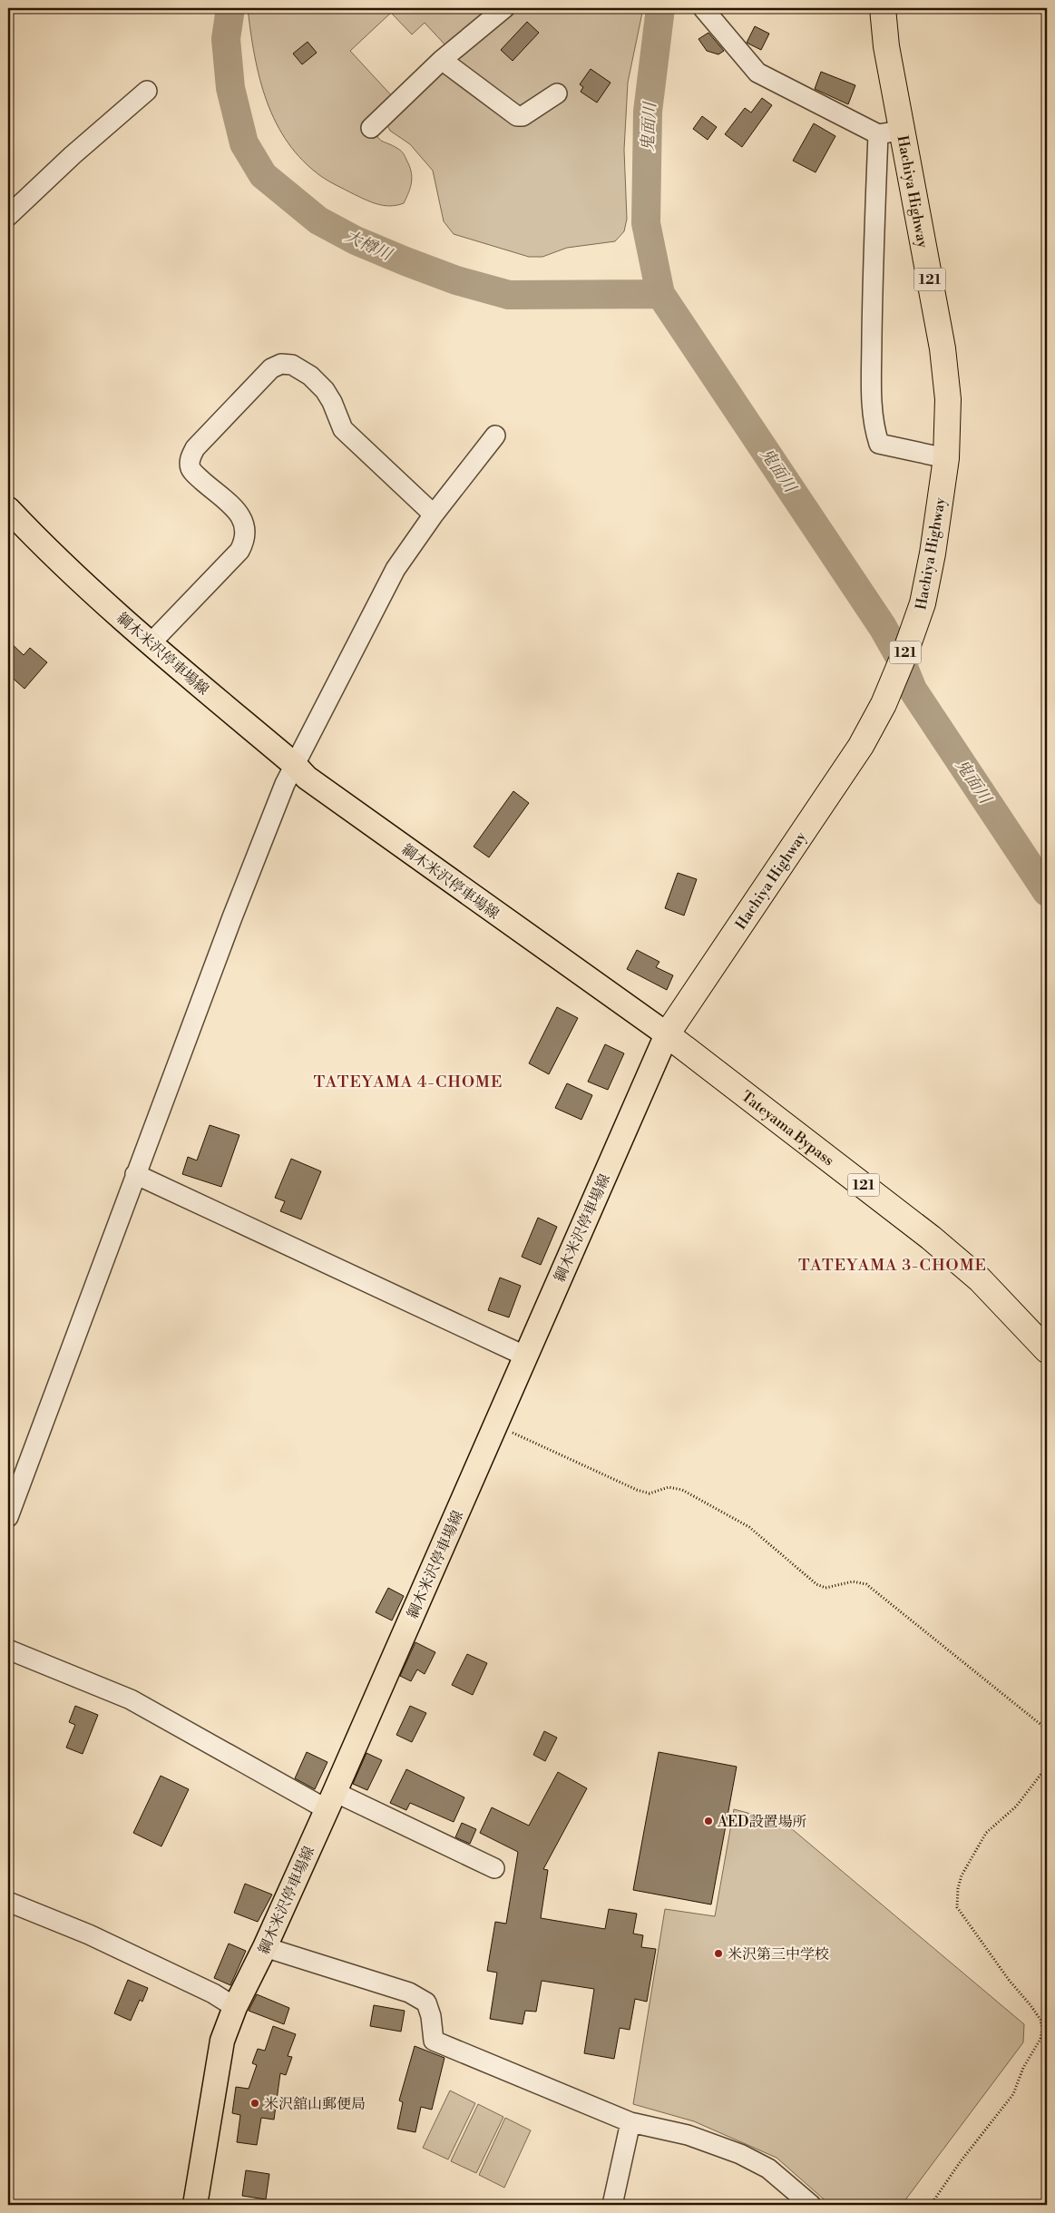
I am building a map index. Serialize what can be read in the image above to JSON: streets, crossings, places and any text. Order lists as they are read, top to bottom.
{
  "streets": {
    "highway": ["Hachiya Highway", "121", "Tateyama Bypass"],
    "main road": ["綱木米沢停車場線"]
  },
  "crossings": [
    ["Hachiya Highway", "綱木米沢停車場線"],
    ["Hachiya Highway", "Tateyama Bypass"],
    ["綱木米沢停車場線", "Tateyama Bypass"]
  ],
  "districts": ["TATEYAMA 4-CHOME", "TATEYAMA 3-CHOME"],
  "water": ["鬼面川", "大樽川"],
  "places": ["AED設置場所", "米沢第三中学校", "米沢舘山郵便局"]
}
